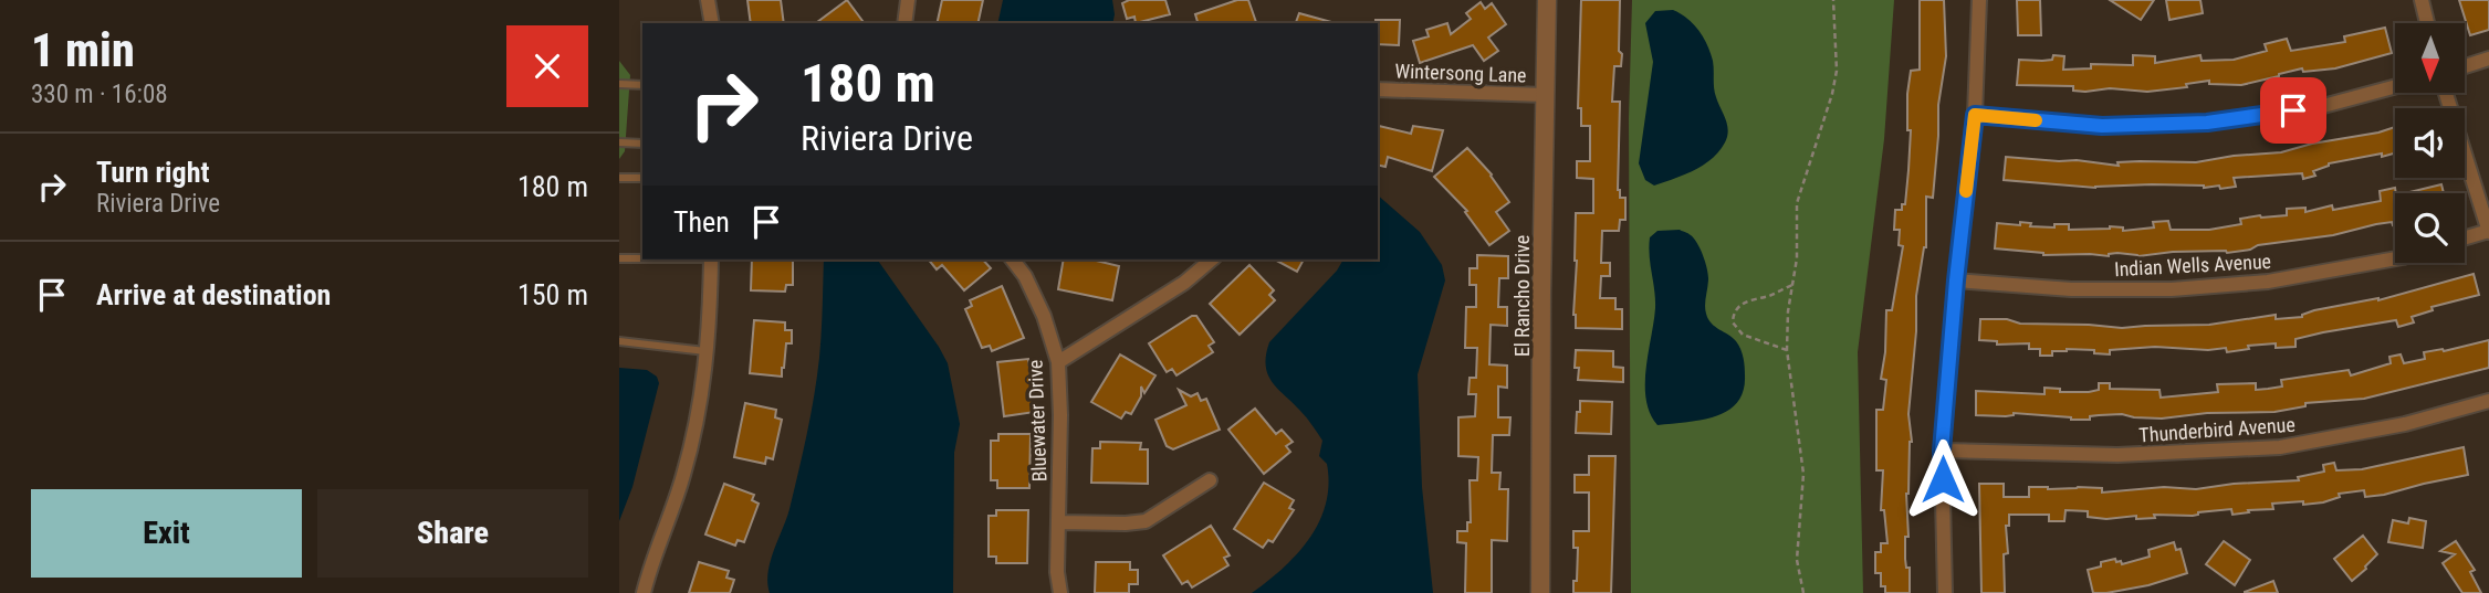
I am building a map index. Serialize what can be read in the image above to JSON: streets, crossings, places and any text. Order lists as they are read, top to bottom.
{
  "streets": {
    "street": [
      "Wintersong Lane",
      "Indian Wells Avenue",
      "El Rancho Drive",
      "Bluewater Drive",
      "Thunderbird Avenue"
    ]
  },
  "crossings": [
    ["Wintersong Lane", "El Rancho Drive"]
  ],
  "north": "bottom",
  "page": {
    "heading": ["1 min", "330 m · 16:08"],
    "turn": ["180 m", "Riviera Drive"],
    "list": [
      {
        "name": "Turn right",
        "note": "Riviera Drive",
        "value": "180 m"
      },
      {
        "name": "Arrive at destination",
        "value": "150 m"
      }
    ],
    "then": "Then",
    "buttons": ["Exit", "Share"]
  }
}
